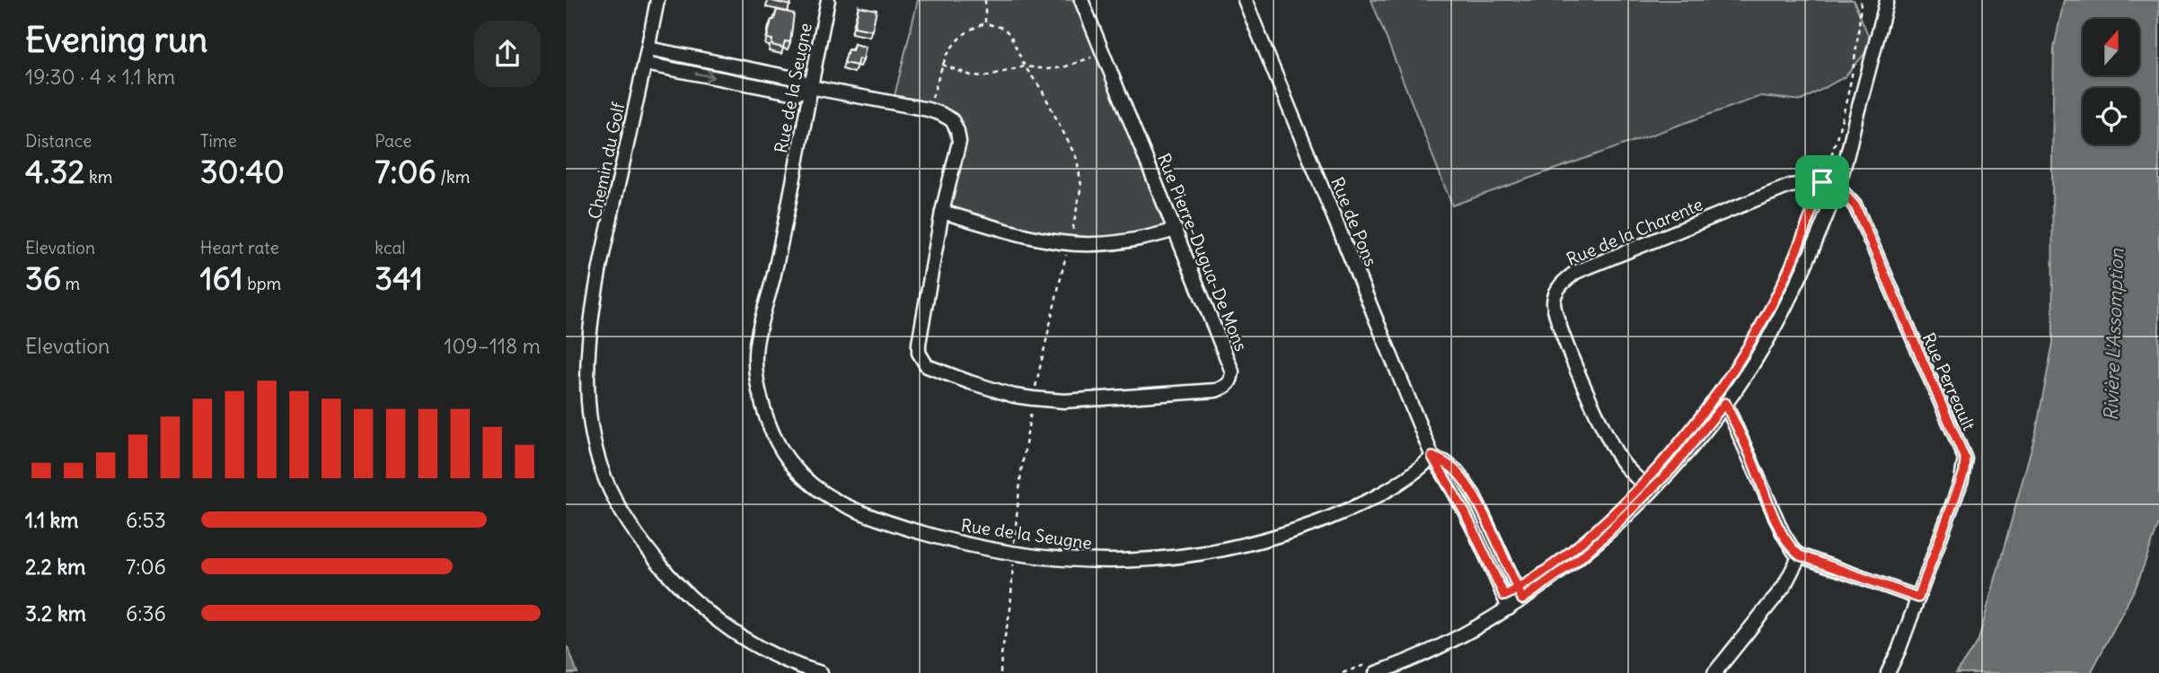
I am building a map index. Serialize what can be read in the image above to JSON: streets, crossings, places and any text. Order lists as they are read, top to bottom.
{
  "streets": {
    "street": [
      "Rue de la Seugne",
      "Chemin du Golf",
      "Rue de Pons",
      "Rue de la Charente",
      "Rue Pierre-Dugua-De Mons",
      "Rue Perreault"
    ]
  },
  "crossings": [
    ["Rue de la Seugne", "Rue de Pons"],
    ["Rue de la Seugne", "Rue Pierre-Dugua-De Mons"],
    ["Chemin du Golf", "Rue Pierre-Dugua-De Mons"],
    ["Rue de la Charente", "Rue Perreault"]
  ],
  "water": ["Rivière L'Assomption"],
  "north": "top",
  "page": {
    "heading": ["Evening run", "19:30 · 4 × 1.1 km"],
    "stats": [
      ["Distance", "4.32 km"],
      ["Time", "30:40"],
      ["Pace", "7:06 /km"],
      ["Elevation", "36 m"],
      ["Heart rate", "161 bpm"],
      ["kcal", "341"]
    ],
    "chart": ["Elevation", "109–118 m"],
    "list": [
      {
        "name": "1.1 km",
        "note": "6:53"
      },
      {
        "name": "2.2 km",
        "note": "7:06"
      },
      {
        "name": "3.2 km",
        "note": "6:36"
      }
    ]
  }
}
